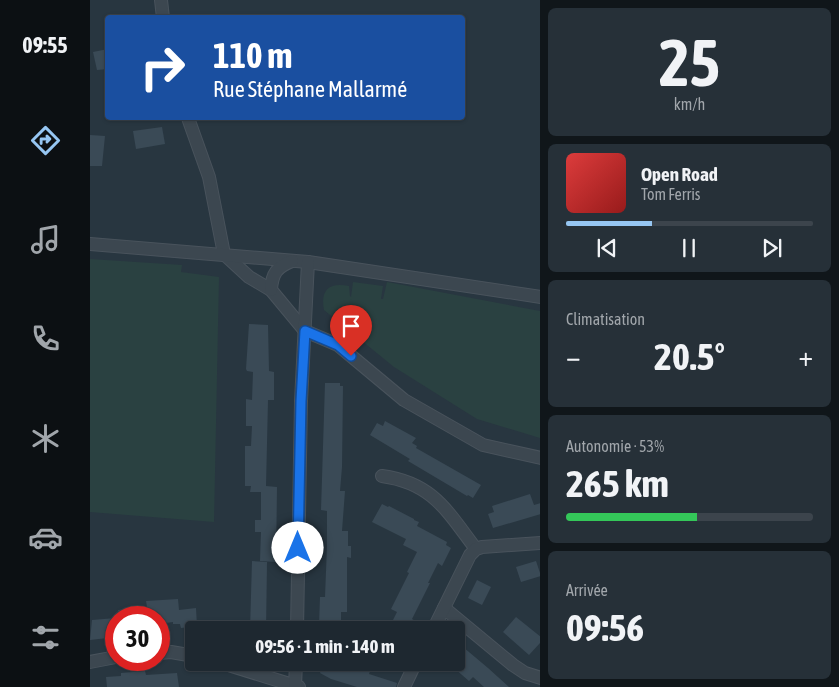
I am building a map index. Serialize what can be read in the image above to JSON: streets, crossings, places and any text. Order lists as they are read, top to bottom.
{
  "page": {
    "tabs": "09:55",
    "tile": [
      ["25", "km/h"],
      "Climatisation",
      ["Autonomie · 53%", "265 km"],
      ["Arrivée", "09:56"]
    ],
    "turn": ["110 m", "Rue Stéphane Mallarmé"],
    "song": ["Open Road", "Tom Ferris"],
    "heat": ["−", "20.5°", "+"],
    "limit": "30",
    "trip": "09:56 · 1 min · 140 m"
  }
}
